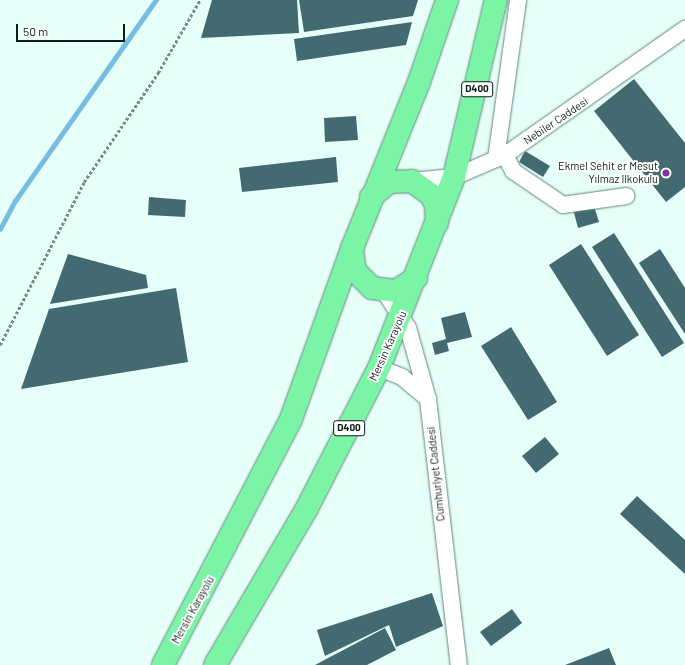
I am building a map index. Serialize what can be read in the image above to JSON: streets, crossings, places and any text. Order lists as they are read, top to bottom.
{
  "streets": {
    "highway": ["D400", "Mersin Karayolu"],
    "street": ["Nebiler Caddesi", "Cumhuriyet Caddesi"]
  },
  "crossings": [
    ["Nebiler Caddesi", "Mersin Karayolu"],
    ["Nebiler Caddesi", "Cumhuriyet Caddesi"],
    ["Mersin Karayolu", "Cumhuriyet Caddesi"]
  ],
  "places": ["Ekmel Sehit er Mesut Yılmaz Ilkokulu"],
  "scale_bar": "50 m"
}
